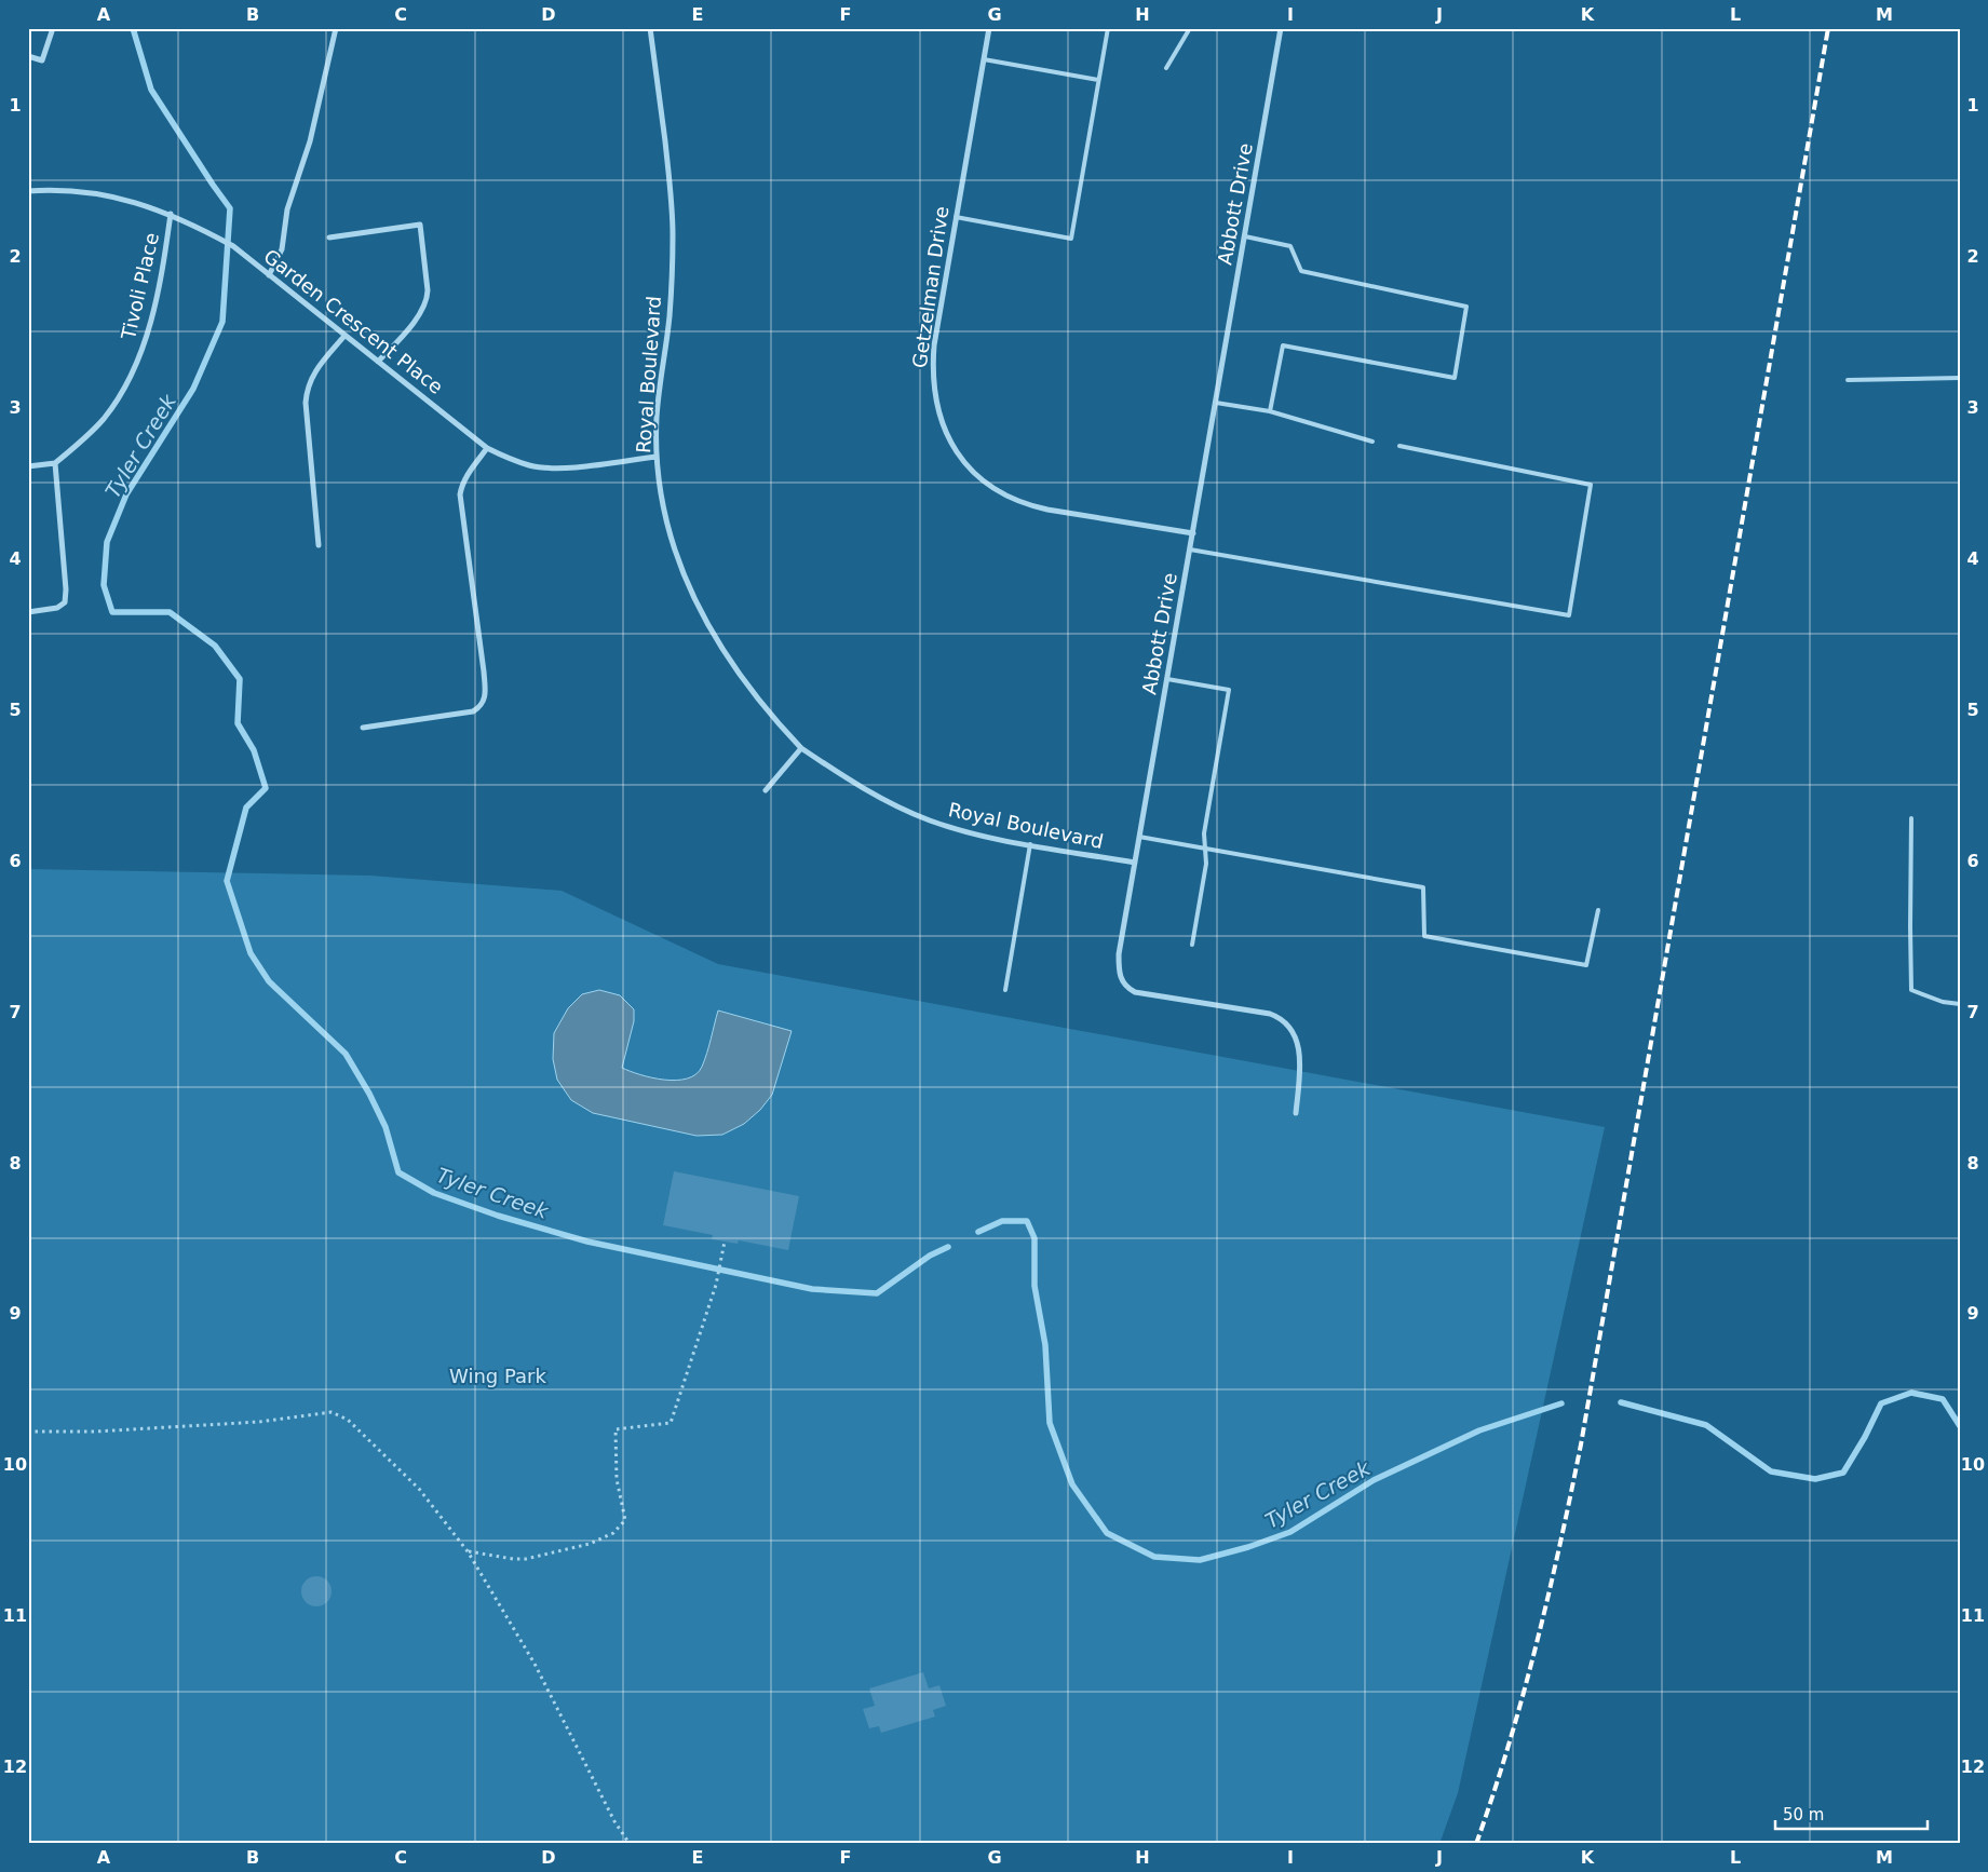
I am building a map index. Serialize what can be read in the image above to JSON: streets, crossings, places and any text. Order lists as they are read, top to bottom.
{
  "streets": {
    "street": [
      "Abbott Drive",
      "Tivoli Place",
      "Getzelman Drive",
      "Garden Crescent Place",
      "Royal Boulevard"
    ]
  },
  "crossings": [
    ["Abbott Drive", "Getzelman Drive"],
    ["Abbott Drive", "Royal Boulevard"],
    ["Tivoli Place", "Garden Crescent Place"],
    ["Garden Crescent Place", "Royal Boulevard"]
  ],
  "water": ["Tyler Creek"],
  "parks": ["Wing Park"],
  "scale_bar": "50 m",
  "grid": {
    "columns": [
      "A",
      "B",
      "C",
      "D",
      "E",
      "F",
      "G",
      "H",
      "I",
      "J",
      "K",
      "L",
      "M"
    ],
    "rows": [
      "1",
      "2",
      "3",
      "4",
      "5",
      "6",
      "7",
      "8",
      "9",
      "10",
      "11",
      "12"
    ]
  }
}
